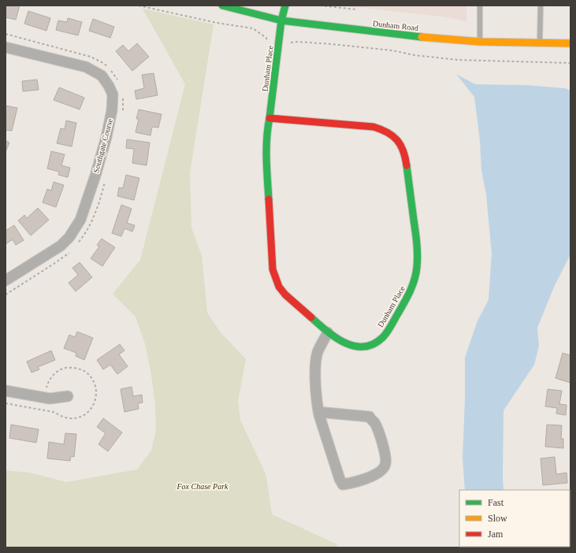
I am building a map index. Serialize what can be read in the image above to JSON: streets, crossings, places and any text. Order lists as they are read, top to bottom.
{
  "streets": {
    "street": ["Dunham Road", "Dunham Place", "Southgate Course"]
  },
  "crossings": [
    ["Dunham Road", "Dunham Place"]
  ],
  "parks": ["Fox Chase Park"],
  "legend": ["Fast", "Slow", "Jam"]
}
